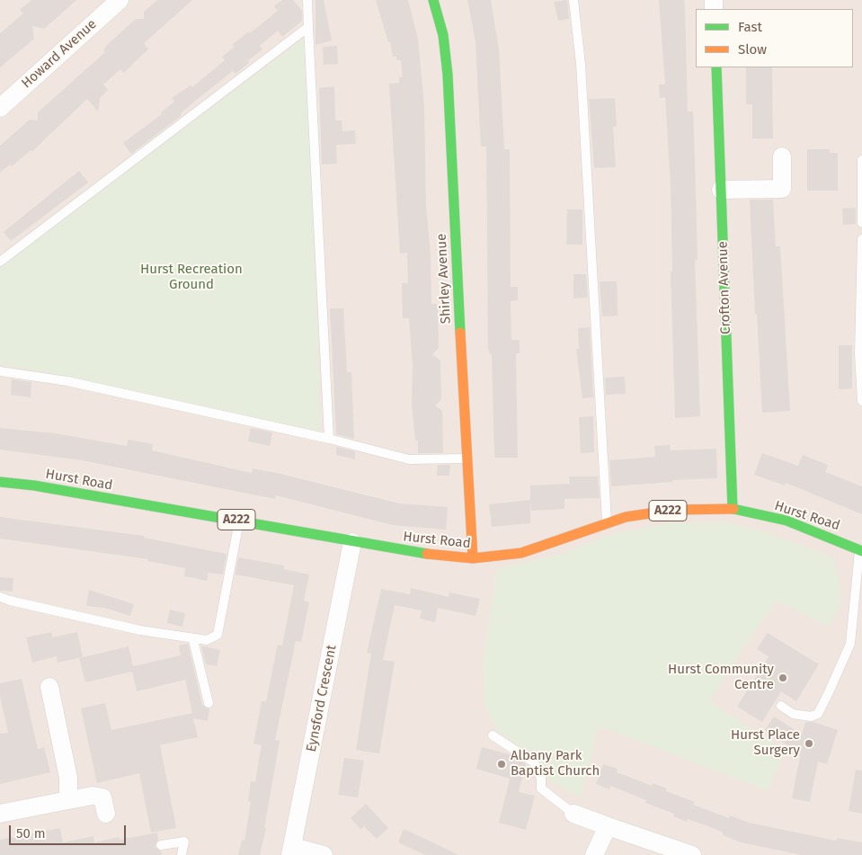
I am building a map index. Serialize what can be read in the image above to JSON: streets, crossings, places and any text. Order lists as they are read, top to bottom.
{
  "streets": {
    "street": [
      "Howard Avenue",
      "Shirley Avenue",
      "Crofton Avenue",
      "Hurst Road",
      "A222",
      "Eynsford Crescent"
    ]
  },
  "crossings": [
    ["Shirley Avenue", "Hurst Road"],
    ["Crofton Avenue", "Hurst Road"],
    ["Hurst Road", "Eynsford Crescent"]
  ],
  "parks": ["Hurst Recreation Ground"],
  "places": ["Hurst Community Centre", "Hurst Place Surgery", "Albany Park Baptist Church"],
  "legend": ["Fast", "Slow"],
  "scale_bar": "50 m"
}
